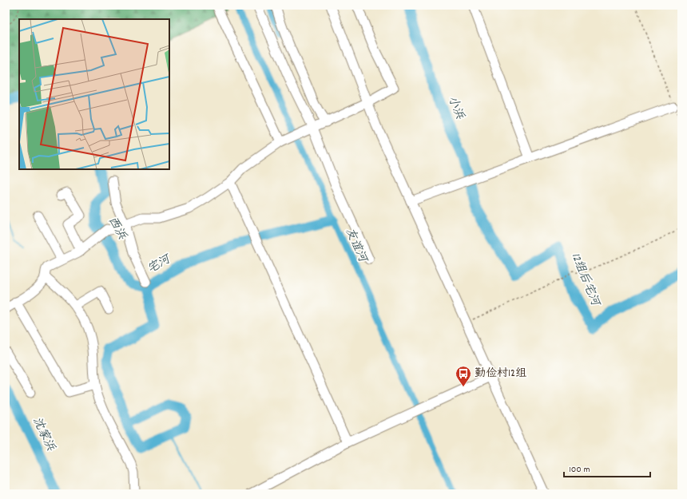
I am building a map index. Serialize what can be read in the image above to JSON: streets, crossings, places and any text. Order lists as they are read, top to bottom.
{
  "water": [
    "小浜",
    "西浜",
    "友谊河",
    "宅河",
    "12组后宅河",
    "沈家浜"
  ],
  "places": {
    "bus stop": ["勤俭村12组"]
  },
  "scale_bar": "100 m"
}
